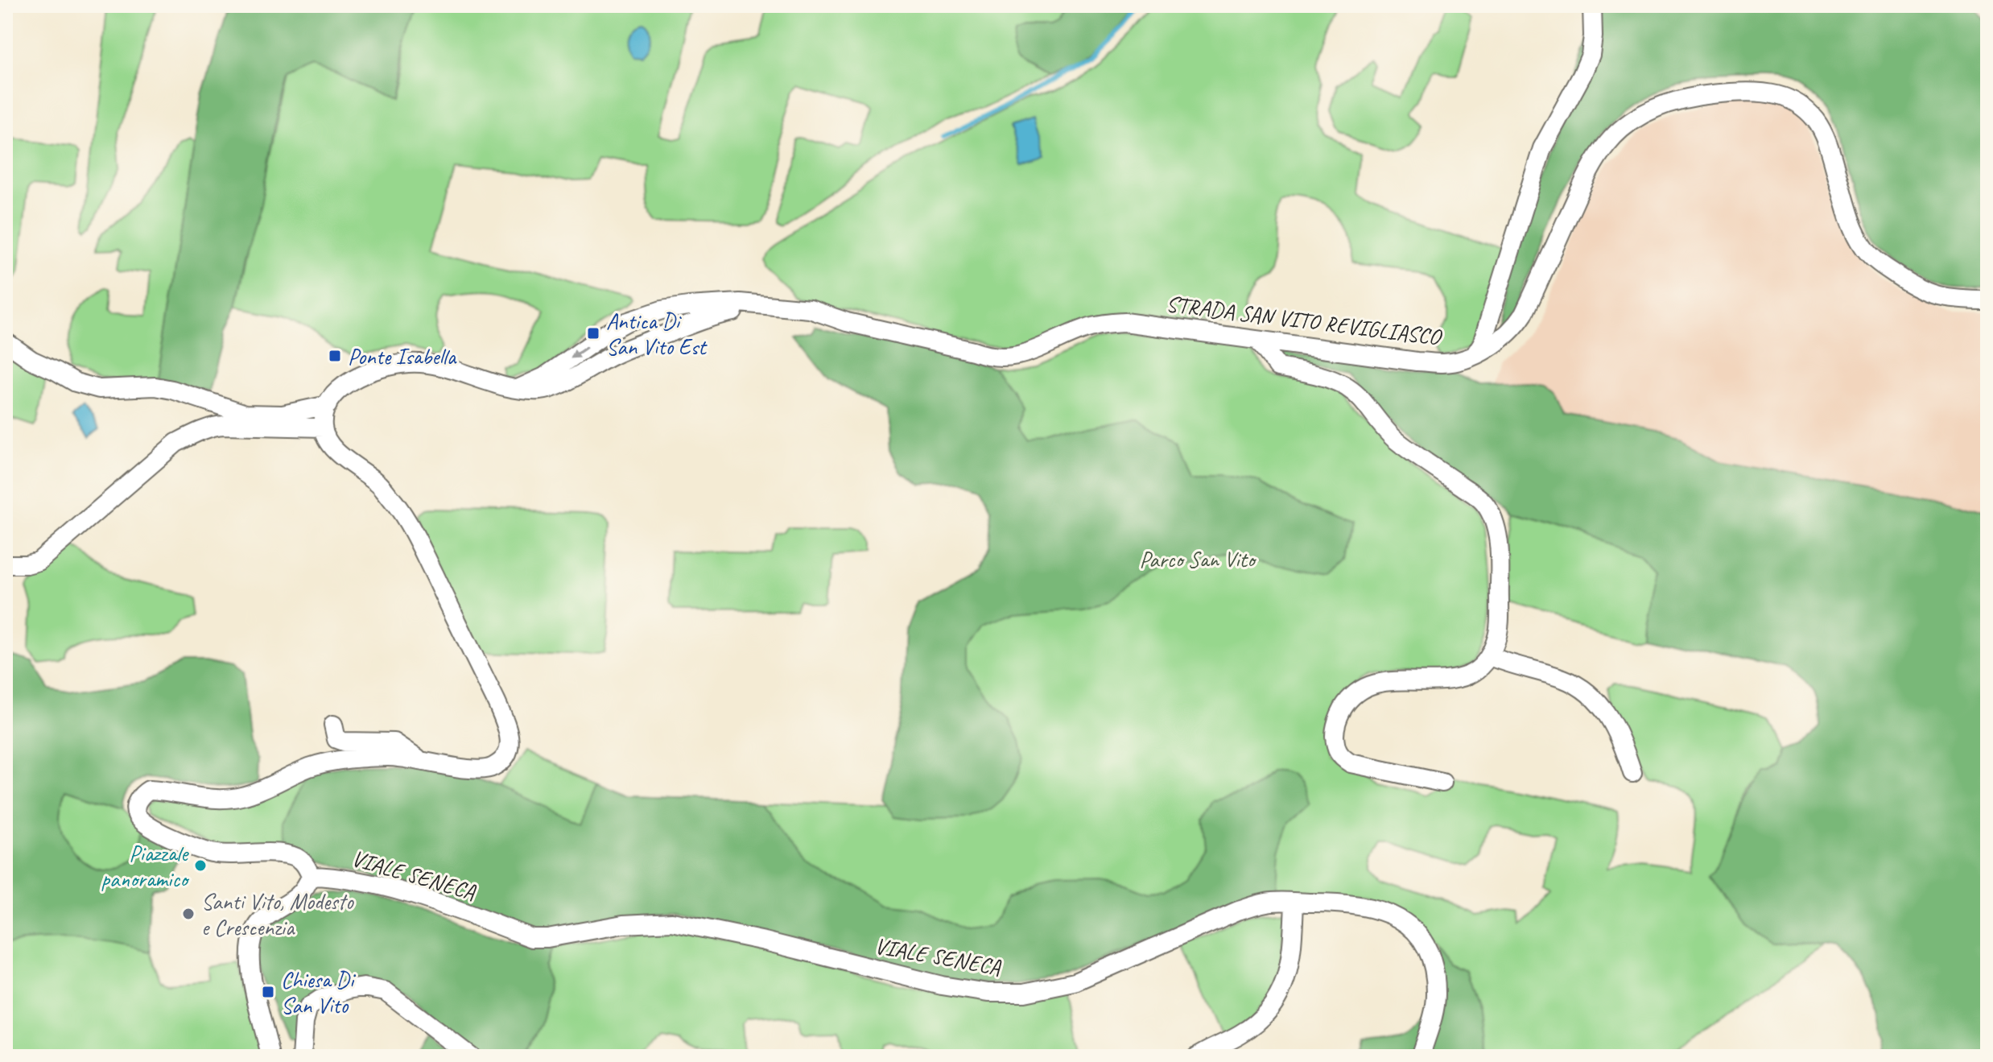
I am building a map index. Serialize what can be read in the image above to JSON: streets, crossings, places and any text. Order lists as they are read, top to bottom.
{
  "streets": {
    "street": ["STRADA SAN VITO REVIGLIASCO", "VIALE SENECA"]
  },
  "parks": ["Parco San Vito"],
  "places": {
    "transit": ["Antica Di San Vito Est", "Ponte Isabella", "Chiesa Di San Vito"],
    "other": ["Piazzale panoramico", "Santi Vito, Modesto e Crescenzia"]
  }
}
